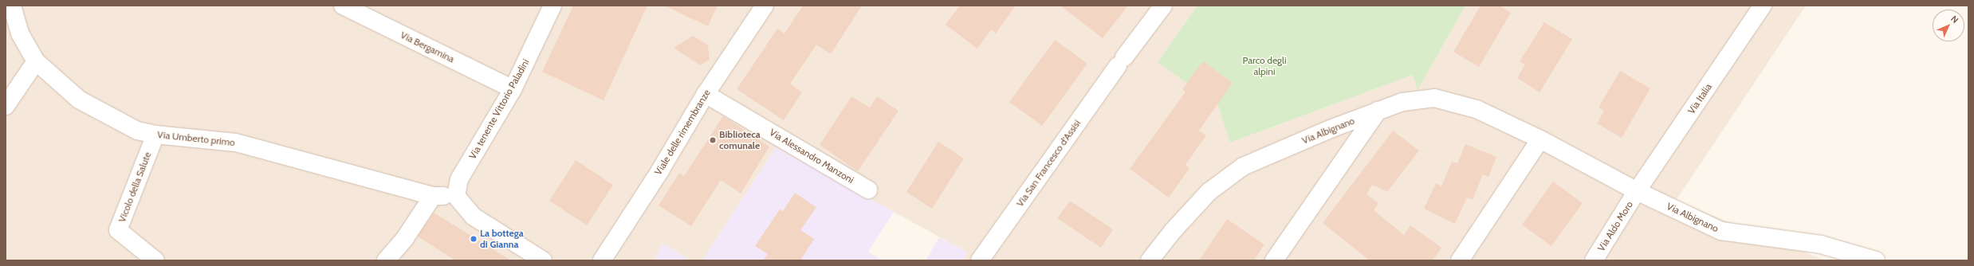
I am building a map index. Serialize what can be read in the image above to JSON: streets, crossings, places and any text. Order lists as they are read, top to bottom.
{
  "streets": {
    "street": [
      "Via Bergamina",
      "Via Italia",
      "Via tenente Vittorio Paladini",
      "Via Albignano",
      "Viale delle rimembranze",
      "Via Umberto primo",
      "Via Alessandro Manzoni",
      "Via San Francesco d'Assisi",
      "Vicolo della Salute",
      "Via Aldo Moro"
    ]
  },
  "crossings": [
    ["Via Bergamina", "Via tenente Vittorio Paladini"],
    ["Via Italia", "Via Albignano"],
    ["Via Italia", "Via Aldo Moro"],
    ["Via tenente Vittorio Paladini", "Via Umberto primo"],
    ["Via Albignano", "Via Aldo Moro"],
    ["Viale delle rimembranze", "Via Alessandro Manzoni"],
    ["Via Umberto primo", "Vicolo della Salute"]
  ],
  "parks": ["Parco degli alpini"],
  "places": ["Biblioteca comunale", "La bottega di Gianna"],
  "north": "top right"
}
